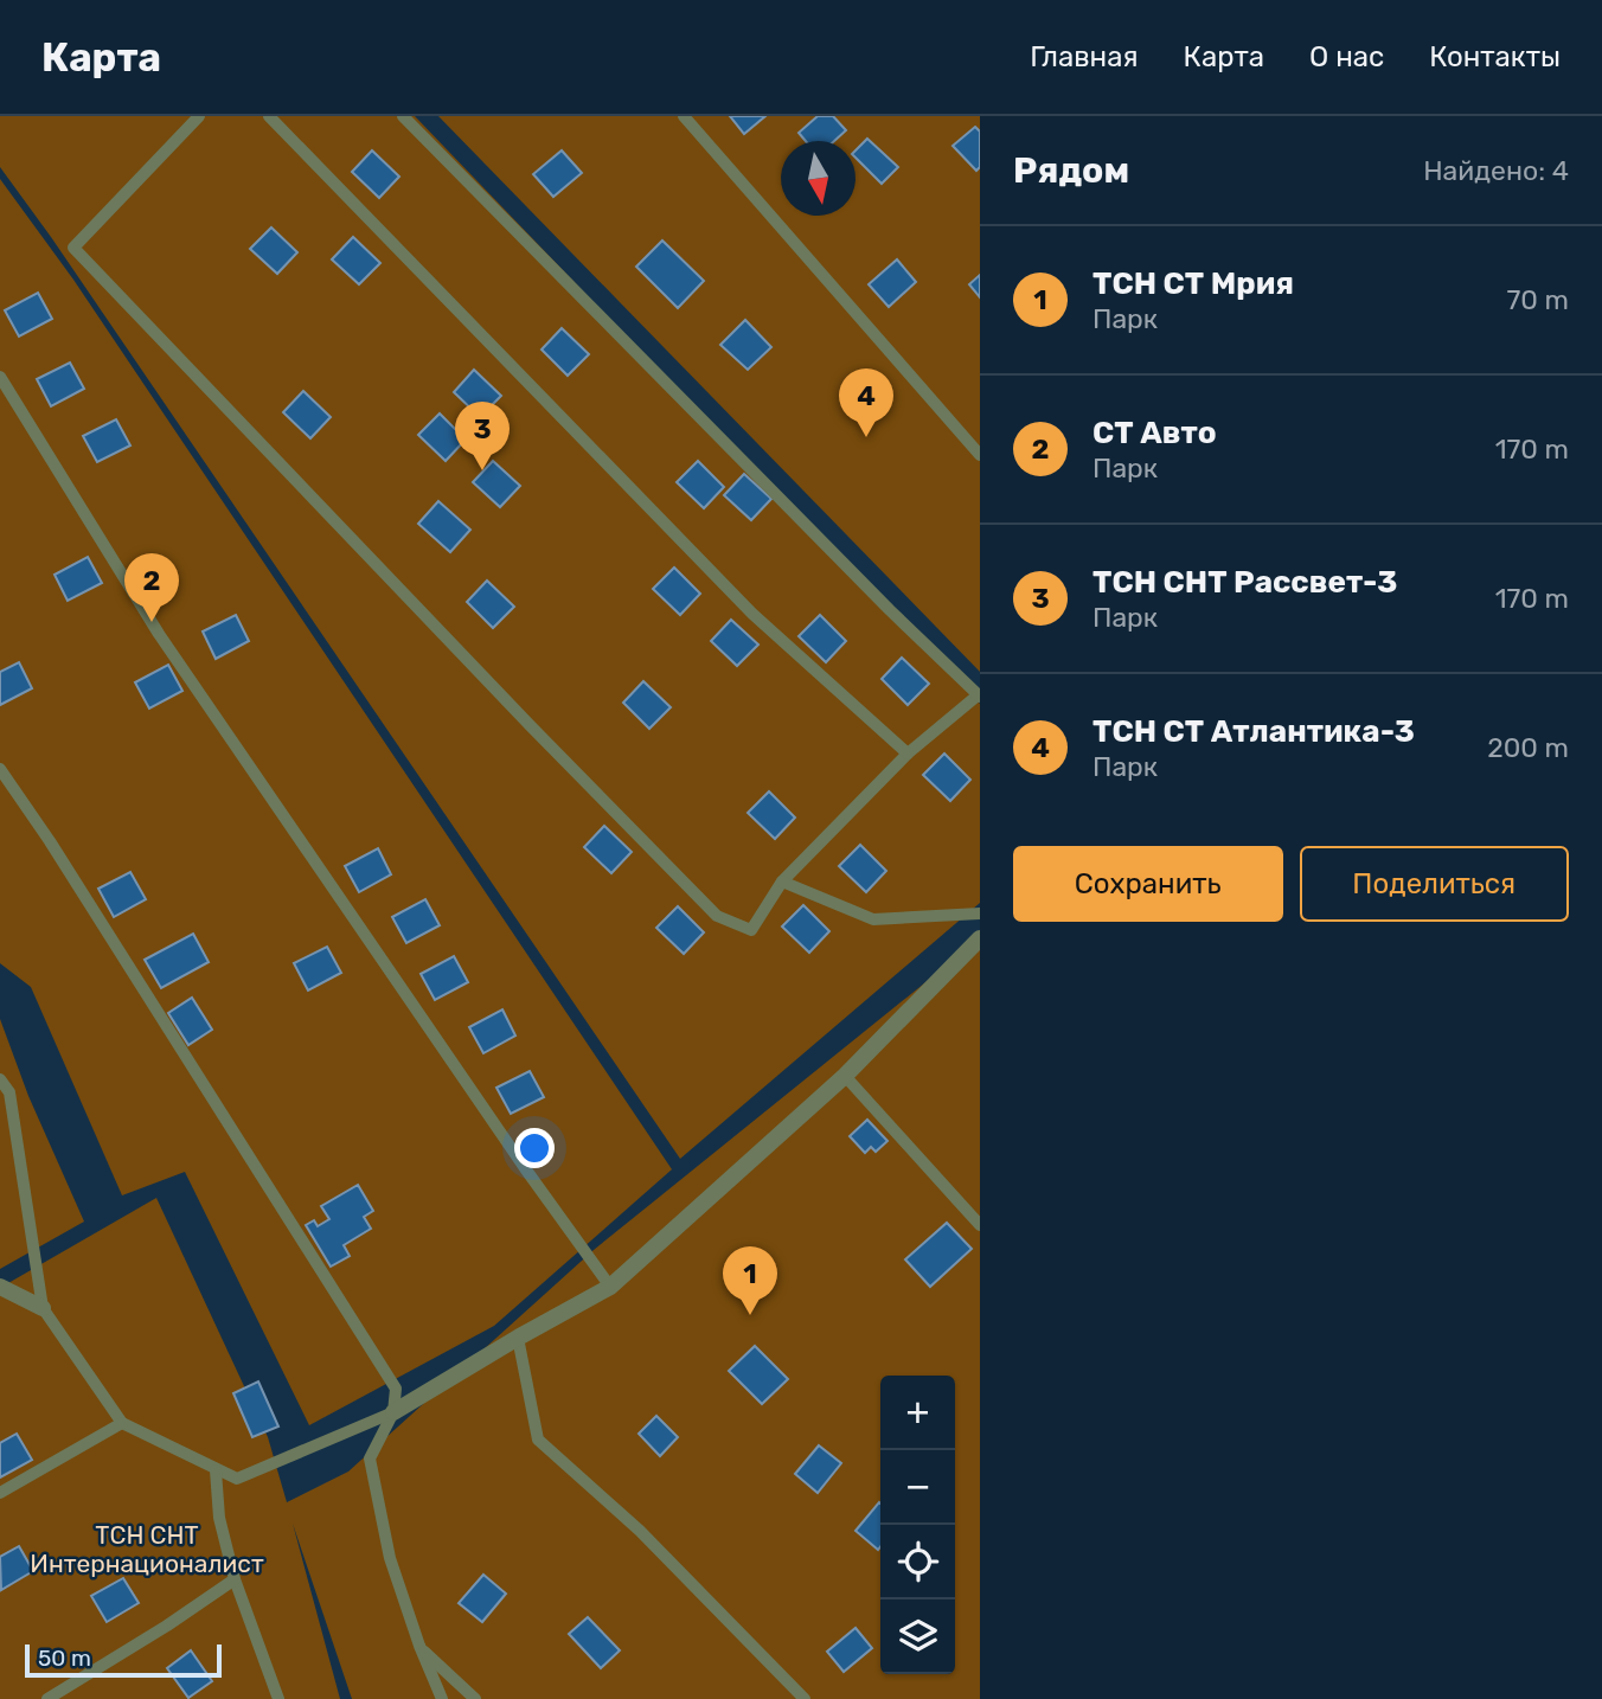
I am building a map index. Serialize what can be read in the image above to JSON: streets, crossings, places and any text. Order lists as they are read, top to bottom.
{
  "parks": ["ТСН СНТ Интернационалист"],
  "scale_bar": "50 m",
  "north": "bottom",
  "page": {
    "header": "Карта",
    "nav": [
      "Главная",
      "Карта",
      "О нас",
      "Контакты"
    ],
    "heading": ["Рядом", "Найдено: 4"],
    "list": [
      {
        "mark": "1",
        "name": "ТСН СТ Мрия",
        "note": "Парк",
        "value": "70 m"
      },
      {
        "mark": "2",
        "name": "СТ Авто",
        "note": "Парк",
        "value": "170 m"
      },
      {
        "mark": "3",
        "name": "ТСН СНТ Рассвет-3",
        "note": "Парк",
        "value": "170 m"
      },
      {
        "mark": "4",
        "name": "ТСН СТ Атлантика-3",
        "note": "Парк",
        "value": "200 m"
      }
    ],
    "pins": [
      "4",
      "3",
      "2",
      "1"
    ],
    "buttons": ["Сохранить", "Поделиться"],
    "map_buttons": ["+", "−"],
    "scale": "50 m"
  }
}
